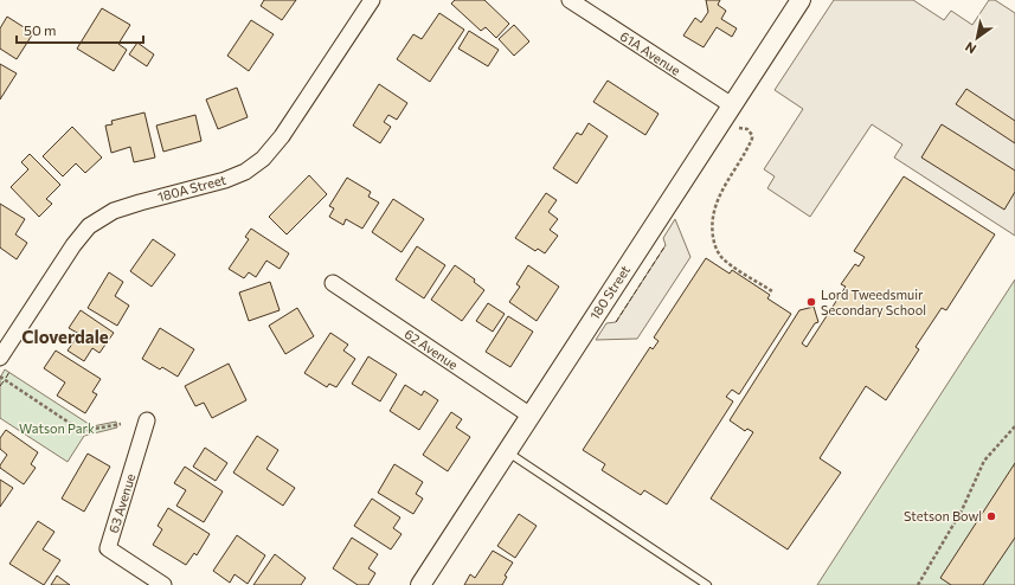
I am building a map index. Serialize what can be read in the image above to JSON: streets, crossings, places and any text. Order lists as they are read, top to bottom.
{
  "streets": {
    "street": [
      "61A Avenue",
      "180A Street",
      "180 Street",
      "62 Avenue",
      "63 Avenue"
    ]
  },
  "crossings": [
    ["61A Avenue", "180 Street"],
    ["180 Street", "62 Avenue"]
  ],
  "districts": ["Cloverdale"],
  "parks": ["Watson Park"],
  "places": ["Lord Tweedsmuir Secondary School", "Stetson Bowl"],
  "scale_bar": "50 m",
  "north": "bottom left"
}
